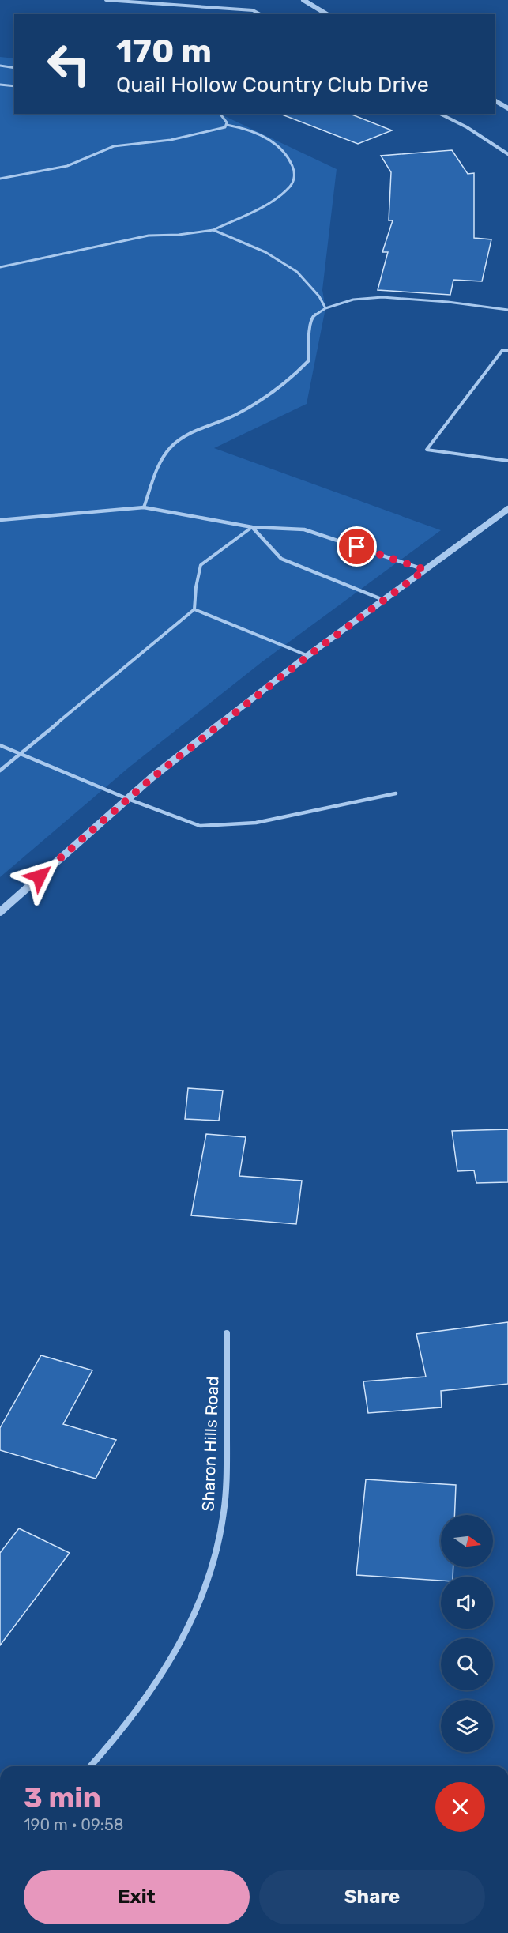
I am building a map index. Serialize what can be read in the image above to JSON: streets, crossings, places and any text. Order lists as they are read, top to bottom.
{
  "streets": {
    "street": ["Sharon Hills Road"]
  },
  "north": "right",
  "page": {
    "turn": ["170 m", "Quail Hollow Country Club Drive"],
    "heading": ["3 min", "190 m · 09:58"],
    "buttons": ["Exit", "Share"]
  }
}
